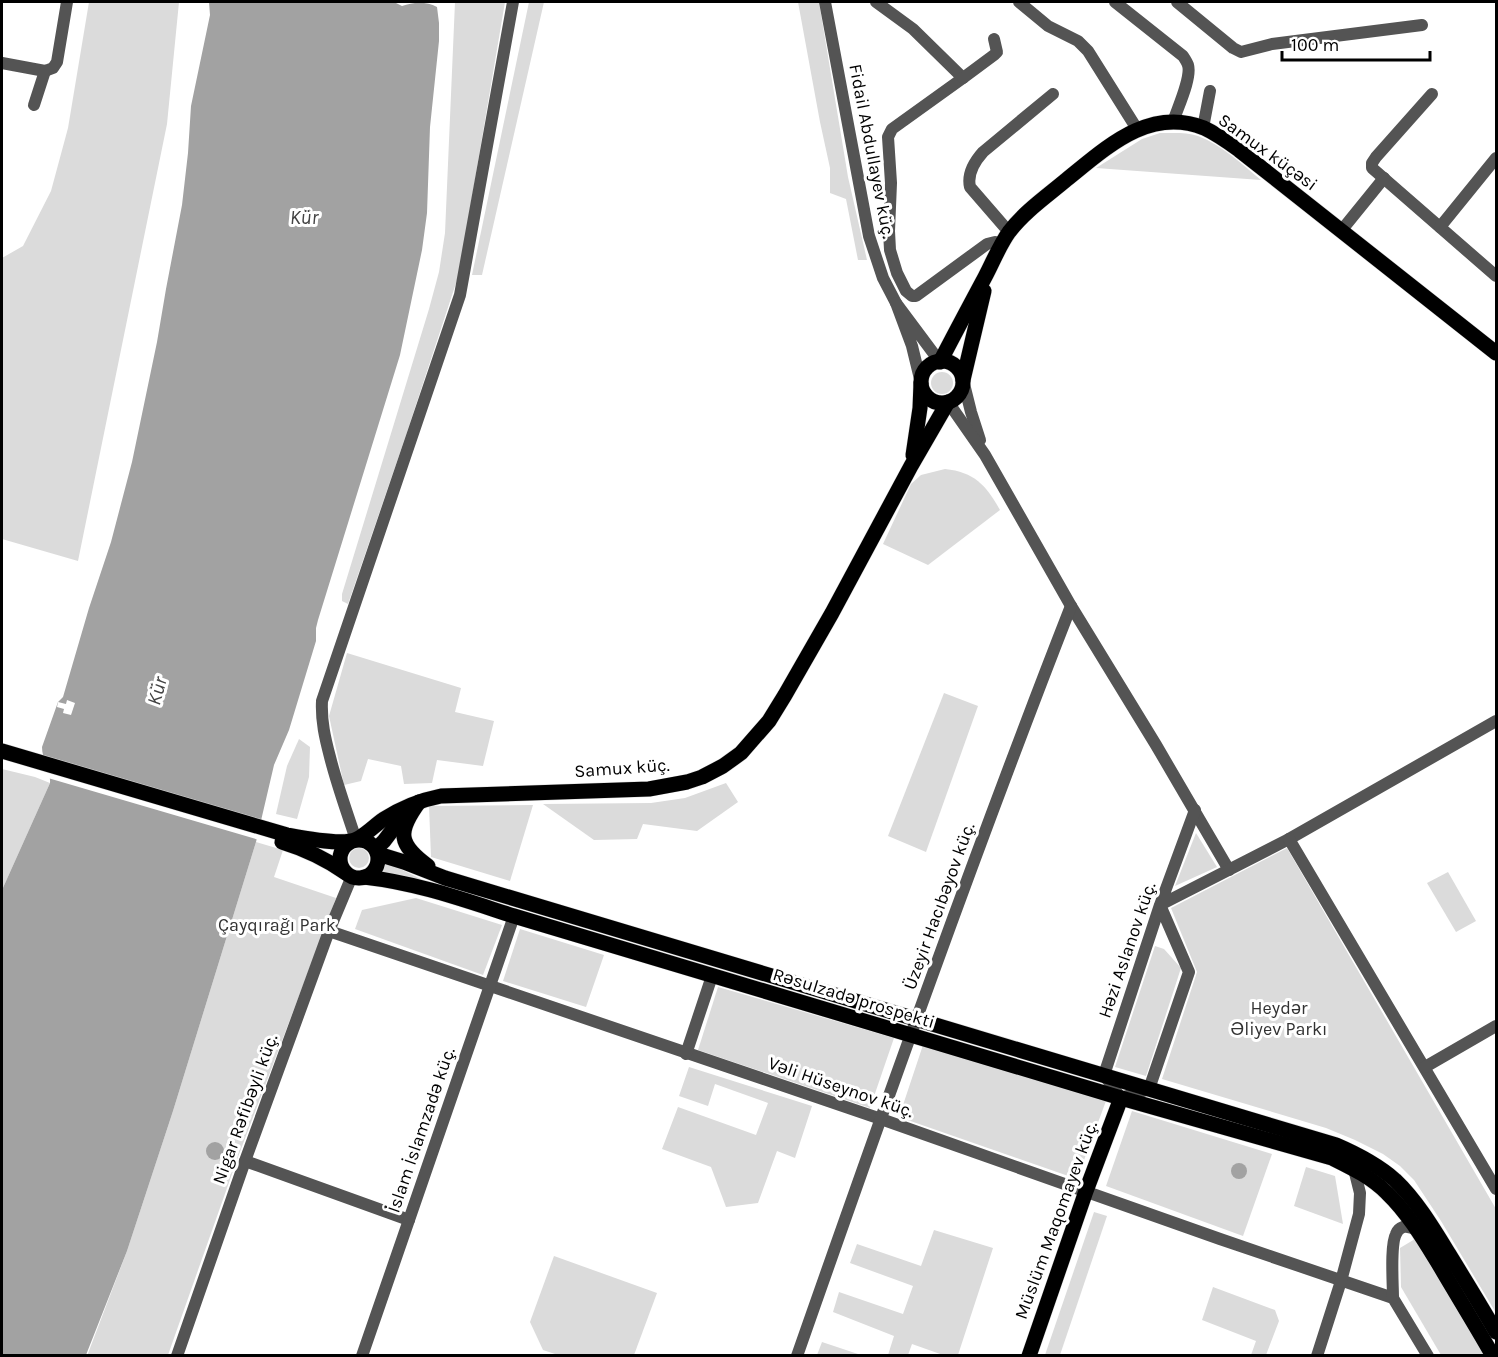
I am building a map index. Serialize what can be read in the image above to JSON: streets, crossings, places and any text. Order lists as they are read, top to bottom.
{
  "streets": {
    "main road": [
      "Samux küçəsi",
      "Samux küç.",
      "Rəsulzadə prospekti",
      "Müslüm Maqomayev küç."
    ],
    "street": [
      "Fidail Abdullayev küç.",
      "Üzeyir Hacıbəyov küç.",
      "Həzi Aslanov küç.",
      "Vəli Hüseynov küç.",
      "Nigar Rəfibəyli küç.",
      "İslam İslamzadə küç."
    ]
  },
  "crossings": [
    ["Samux küç.", "Rəsulzadə prospekti"],
    ["Samux küç.", "Nigar Rəfibəyli küç."],
    ["Üzeyir Hacıbəyov küç.", "Rəsulzadə prospekti"],
    ["Üzeyir Hacıbəyov küç.", "Vəli Hüseynov küç."],
    ["Həzi Aslanov küç.", "Rəsulzadə prospekti"],
    ["Rəsulzadə prospekti", "Nigar Rəfibəyli küç."],
    ["Rəsulzadə prospekti", "İslam İslamzadə küç."],
    ["Rəsulzadə prospekti", "Müslüm Maqomayev küç."],
    ["Vəli Hüseynov küç.", "Nigar Rəfibəyli küç."],
    ["Vəli Hüseynov küç.", "İslam İslamzadə küç."],
    ["Vəli Hüseynov küç.", "Müslüm Maqomayev küç."]
  ],
  "water": ["Kür"],
  "parks": ["Çayqırağı Park", "Heydər Əliyev Parkı"],
  "scale_bar": "100 m"
}
